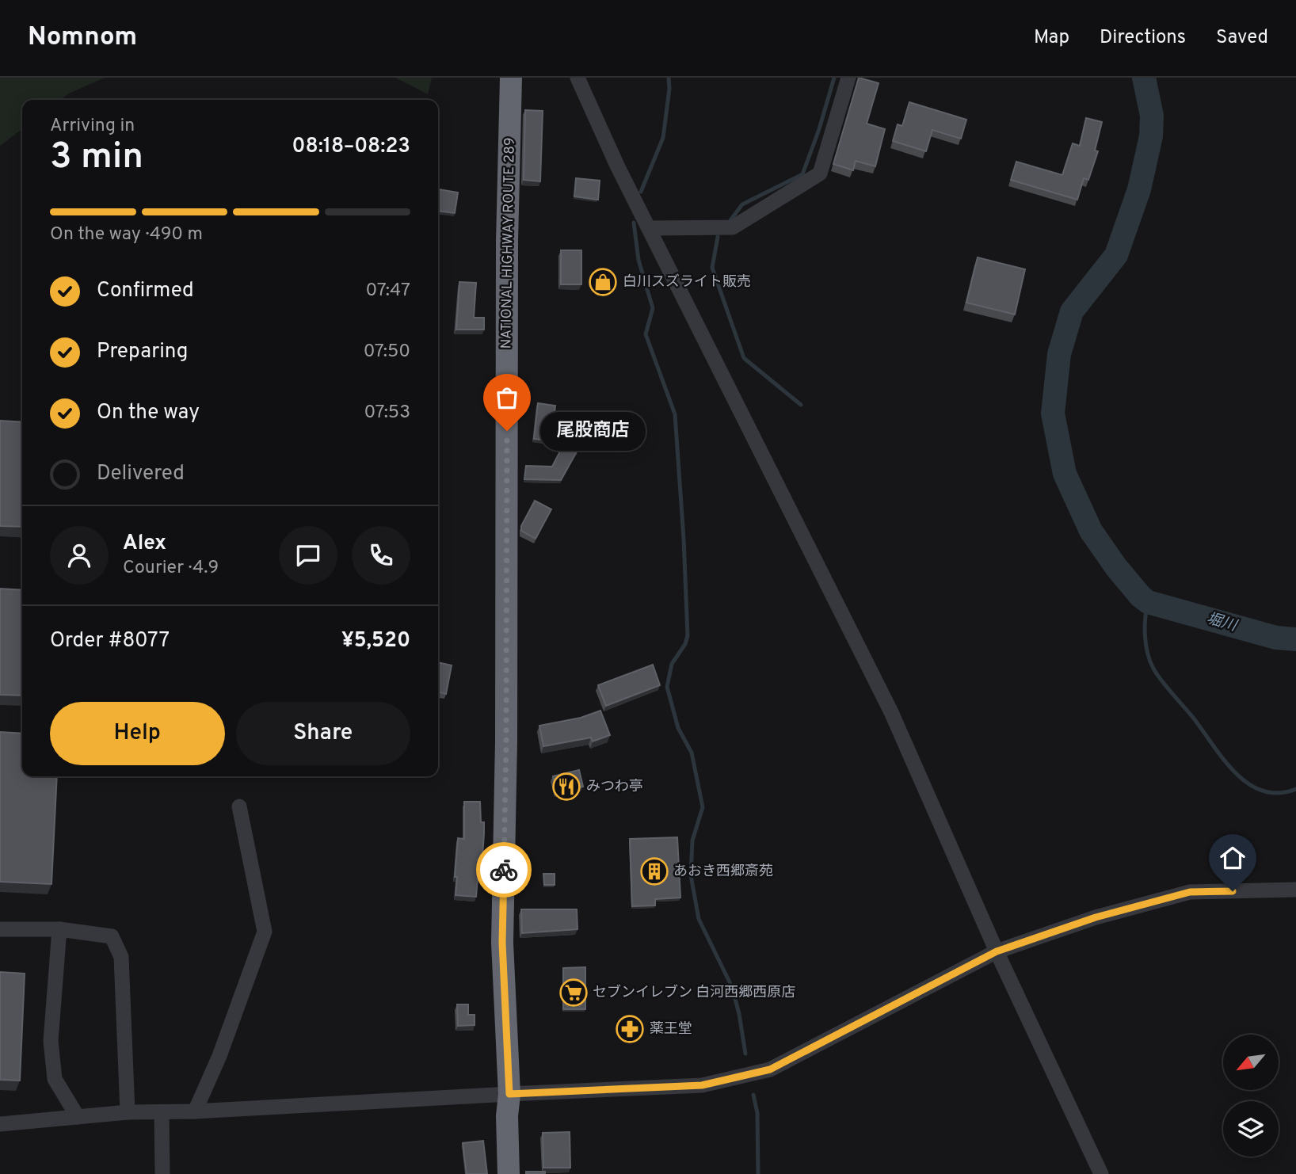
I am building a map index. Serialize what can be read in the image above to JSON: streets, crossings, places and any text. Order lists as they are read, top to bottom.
{
  "streets": {
    "highway": ["NATIONAL HIGHWAY ROUTE 289"]
  },
  "water": ["堀川"],
  "places": {
    "shop": ["白川スズライト販売"],
    "other": ["尾股商店"],
    "restaurant": ["みつわ亭"],
    "building": ["あおき西郷斎苑"],
    "supermarket": ["セブンイレブン 白河西郷西原店"],
    "pharmacy": ["薬王堂"]
  },
  "north": "bottom left",
  "page": {
    "header": "Nomnom",
    "nav": ["Map", "Directions", "Saved"],
    "heading": ["3 min", "Arriving in", "08:18–08:23"],
    "panel": [
      "Alex",
      "Courier · 4.9",
      "Order #8077",
      "¥5,520"
    ],
    "bar": "On the way · 490 m",
    "list": [
      ["Confirmed", "07:47"],
      ["Preparing", "07:50"],
      ["On the way", "07:53"],
      "Delivered"
    ],
    "bubble": "尾股商店",
    "buttons": ["Help", "Share"]
  }
}
